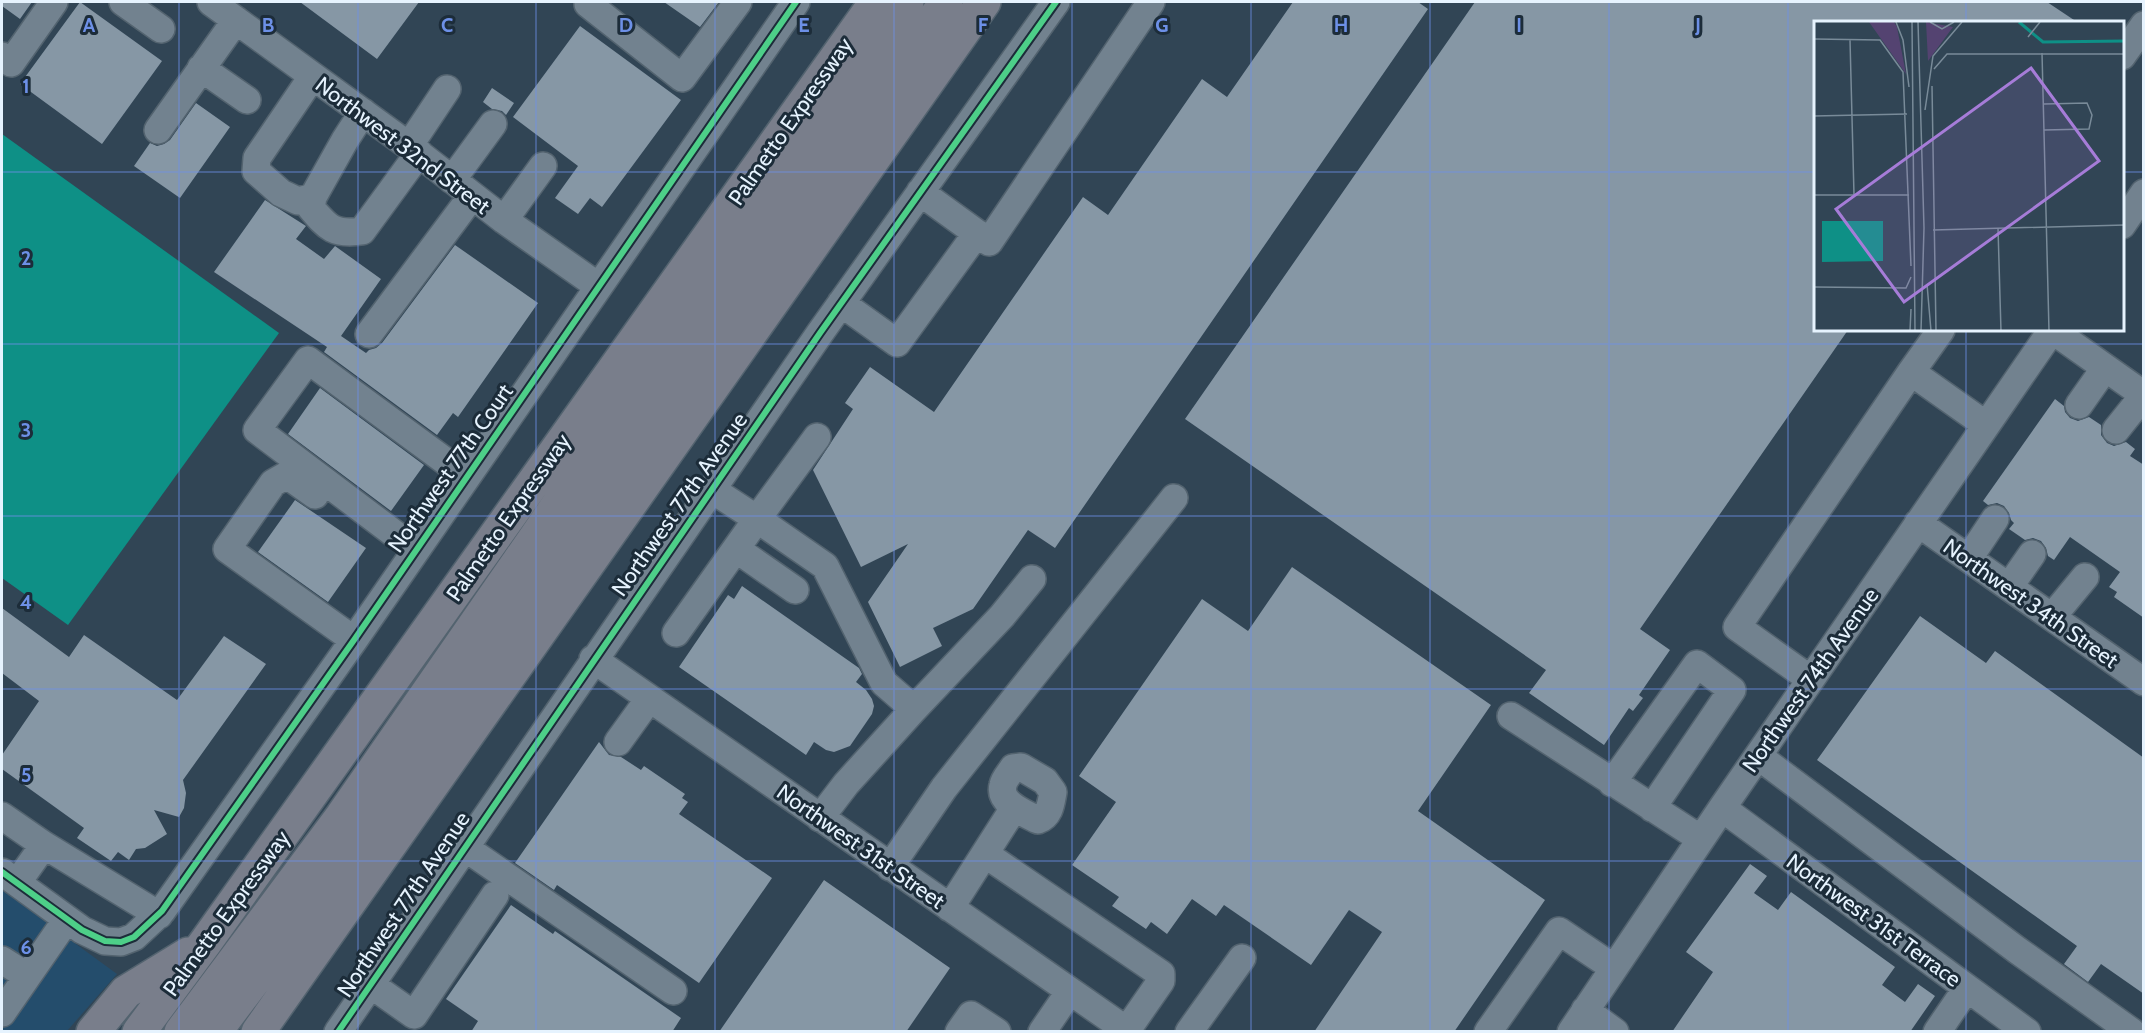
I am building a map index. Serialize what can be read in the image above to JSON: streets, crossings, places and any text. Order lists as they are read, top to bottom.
{
  "streets": {
    "highway": ["Palmetto Expressway"],
    "street": [
      "Northwest 32nd Street",
      "Northwest 77th Court",
      "Northwest 77th Avenue",
      "Northwest 34th Street",
      "Northwest 74th Avenue",
      "Northwest 31st Street",
      "Northwest 31st Terrace"
    ]
  },
  "crossings": [
    ["Northwest 32nd Street", "Northwest 77th Court"],
    ["Northwest 77th Avenue", "Northwest 31st Street"],
    ["Northwest 34th Street", "Northwest 74th Avenue"],
    ["Northwest 74th Avenue", "Northwest 31st Terrace"]
  ],
  "grid": {
    "columns": [
      "A",
      "B",
      "C",
      "D",
      "E",
      "F",
      "G",
      "H",
      "I",
      "J"
    ],
    "rows": [
      "1",
      "2",
      "3",
      "4",
      "5",
      "6"
    ]
  }
}
